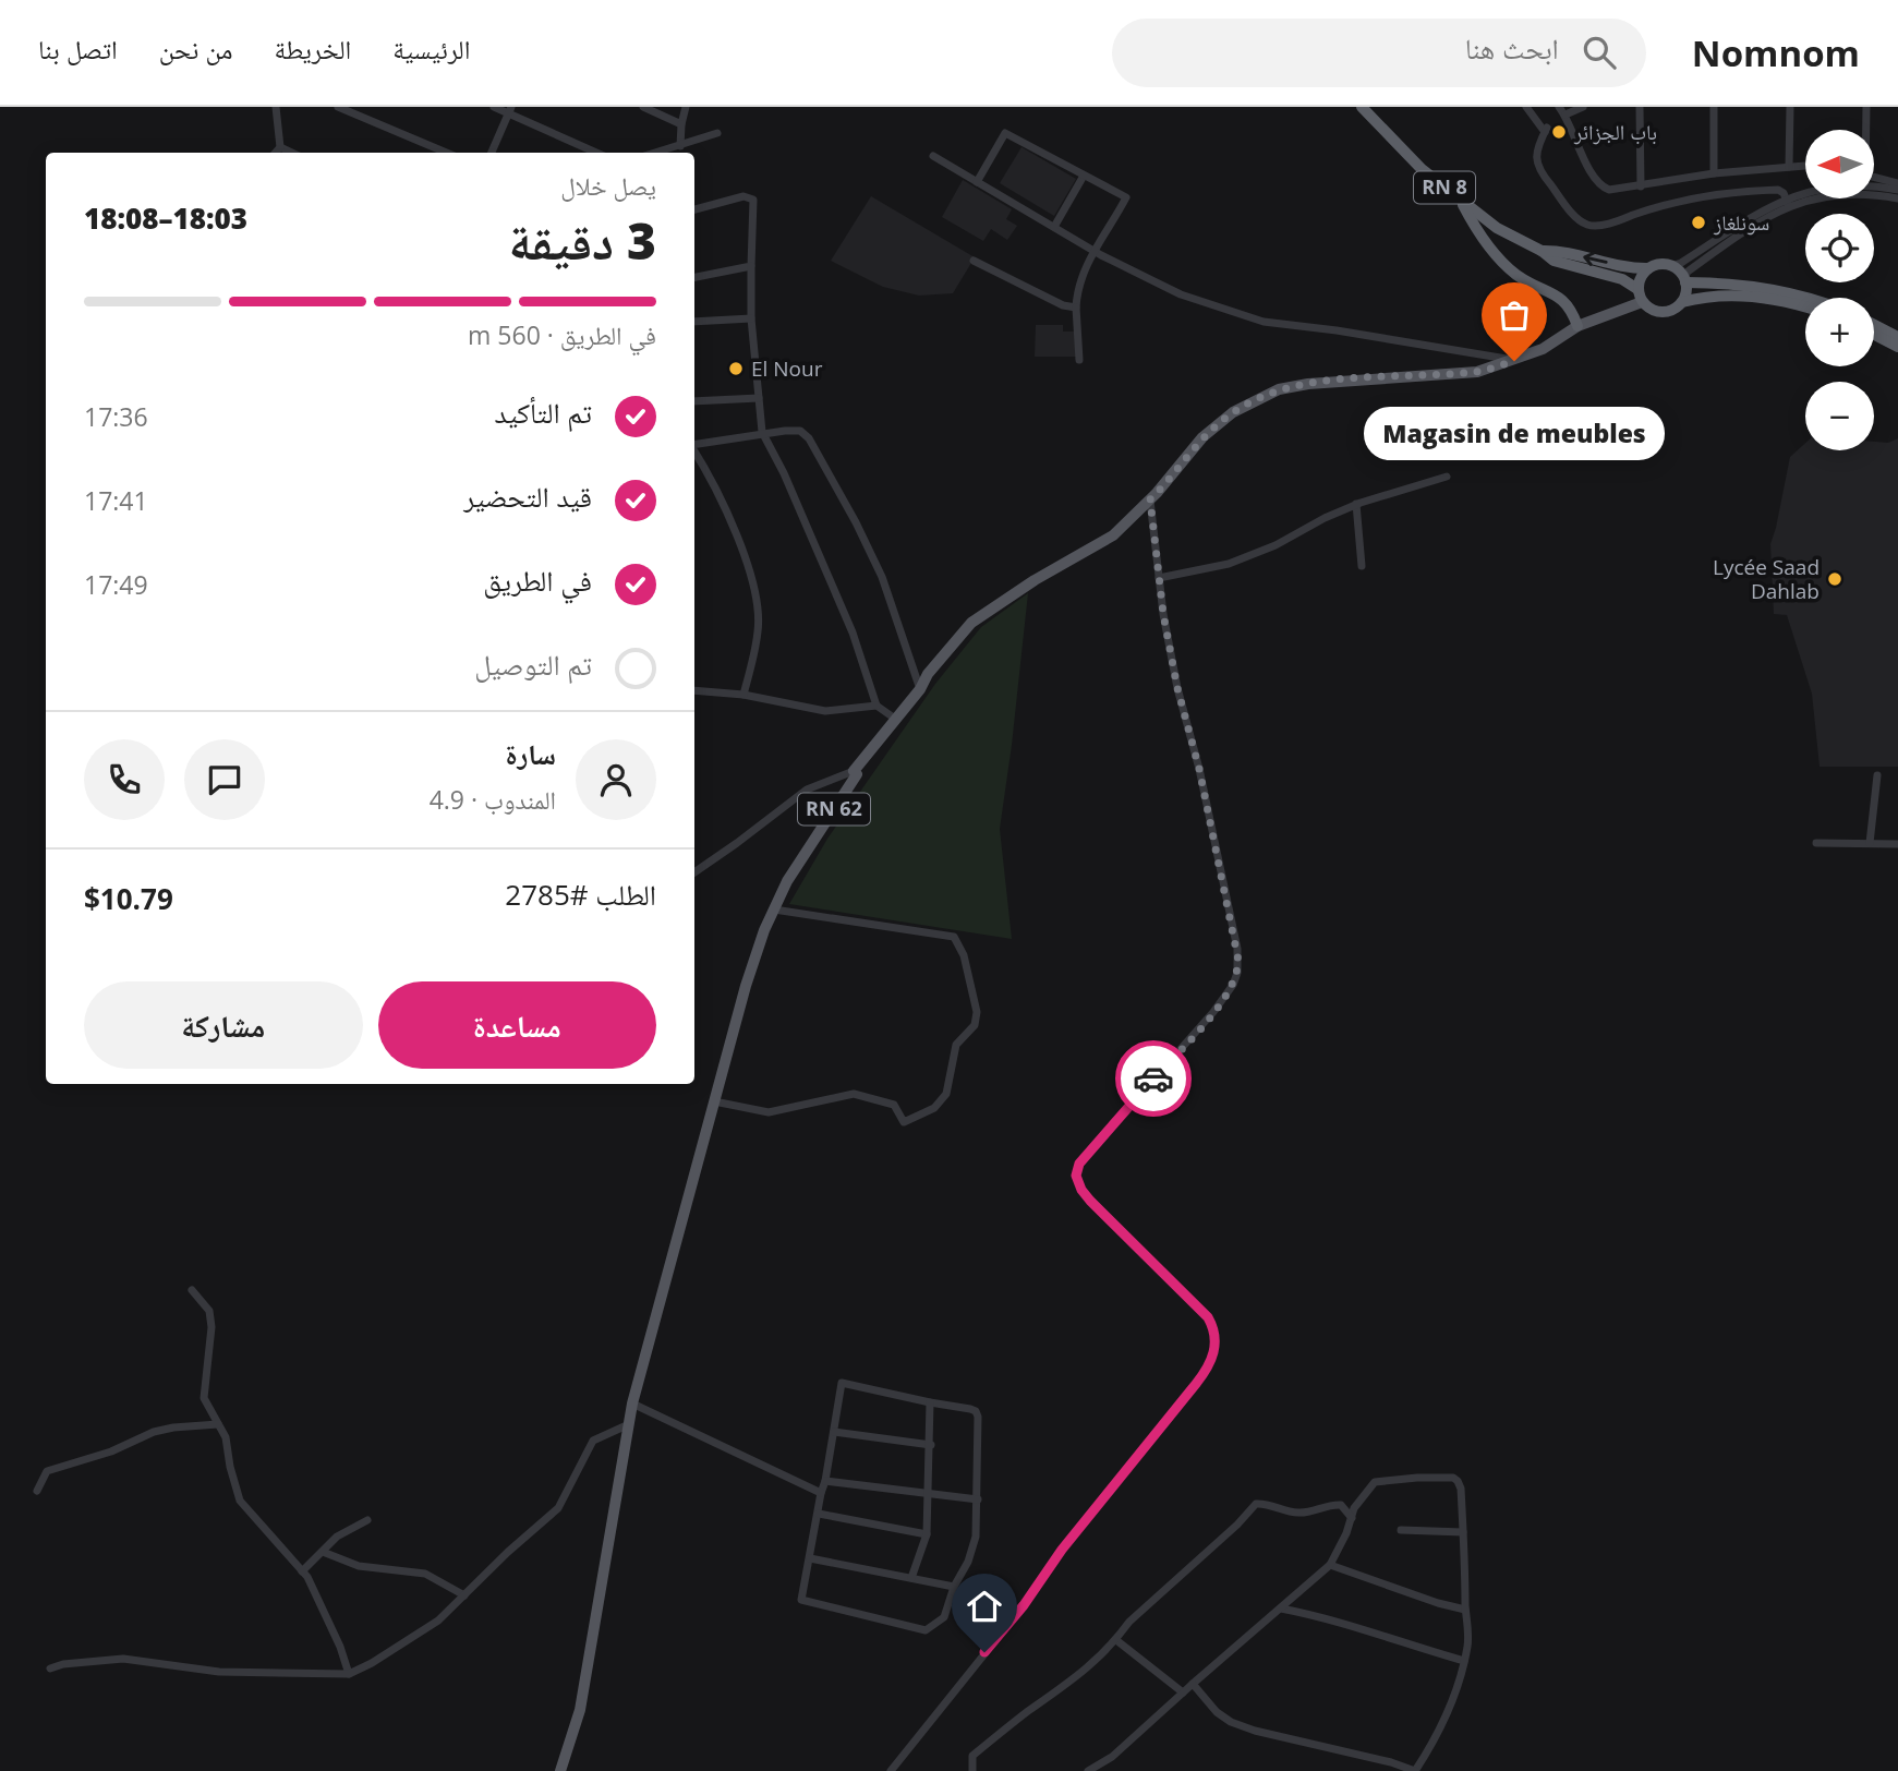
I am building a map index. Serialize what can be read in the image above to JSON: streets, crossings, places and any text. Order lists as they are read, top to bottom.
{
  "streets": {
    "highway": ["RN 8"],
    "main road": ["RN 62"]
  },
  "crossings": [
    ["RN 8", "RN 62"]
  ],
  "places": [
    "باب الجزائر",
    "سونلغاز",
    "Magasin de meubles",
    "El Nour",
    "Lycée Saad Dahlab"
  ],
  "north": "left",
  "page": {
    "header": "Nomnom",
    "search": "ابحث هنا",
    "nav": [
      "الرئيسية",
      "الخريطة",
      "من نحن",
      "اتصل بنا"
    ],
    "map_buttons": ["+", "−"],
    "heading": ["3 دقيقة", "يصل خلال", "18:03–18:08"],
    "panel": [
      "سارة",
      "المندوب · 4.9",
      "الطلب #2785",
      "$10.79"
    ],
    "bar": "في الطريق · 560 m",
    "list": [
      ["تم التأكيد", "17:36"],
      ["قيد التحضير", "17:41"],
      ["في الطريق", "17:49"],
      "تم التوصيل"
    ],
    "bubble": "Magasin de meubles",
    "buttons": ["مساعدة", "مشاركة"]
  }
}
